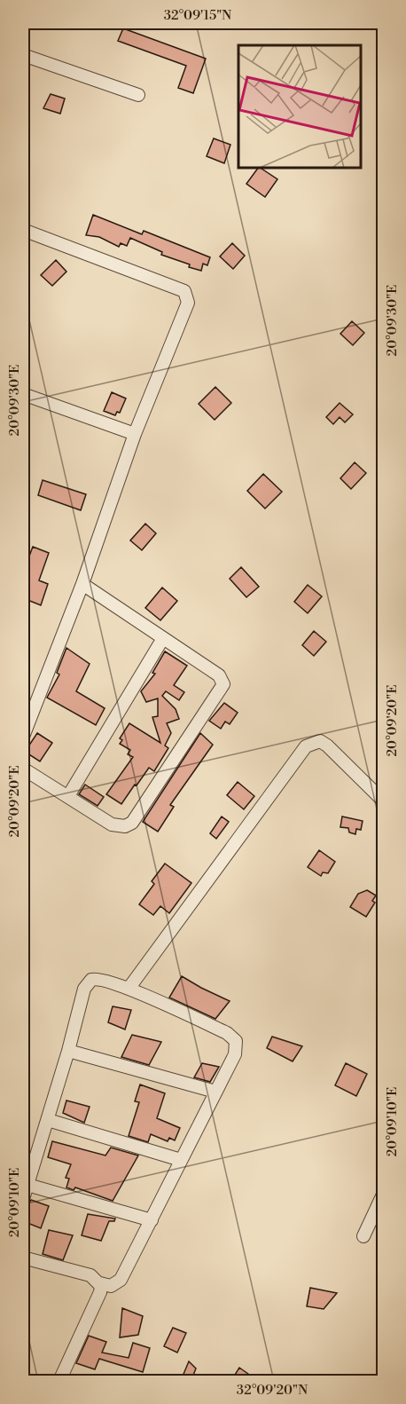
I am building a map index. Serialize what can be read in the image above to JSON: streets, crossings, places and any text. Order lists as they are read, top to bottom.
{
  "coordinates": [
    "32°09'15\"N",
    "20°09'30\"E",
    "20°09'20\"E",
    "20°09'10\"E",
    "32°09'20\"N"
  ]
}
